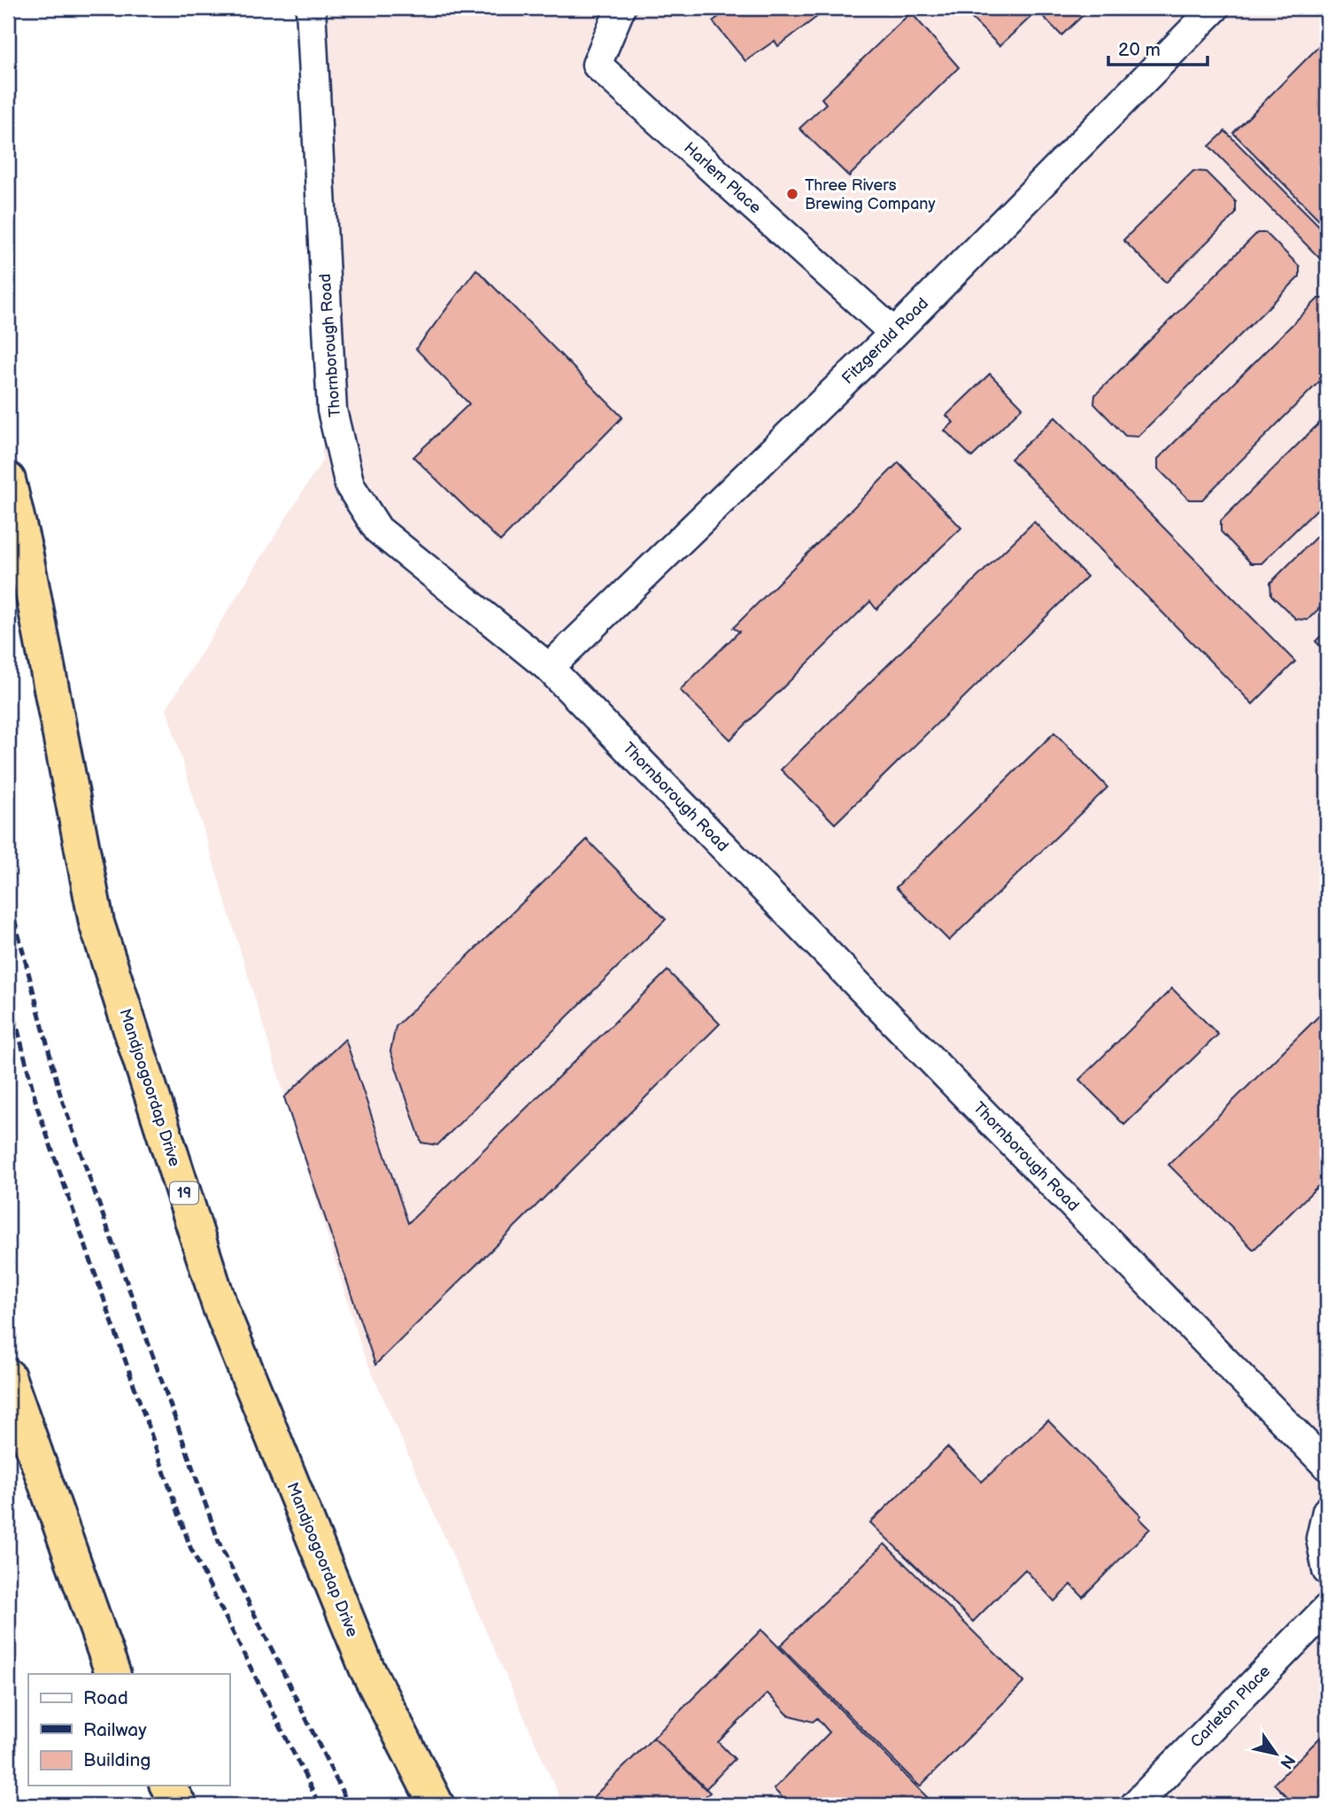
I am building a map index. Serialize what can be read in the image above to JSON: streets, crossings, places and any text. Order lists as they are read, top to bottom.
{
  "streets": {
    "highway": ["Mandjoogoordap Drive", "19"],
    "street": [
      "Harlem Place",
      "Fitzgerald Road",
      "Thornborough Road",
      "Carleton Place"
    ]
  },
  "crossings": [
    ["Harlem Place", "Fitzgerald Road"],
    ["Fitzgerald Road", "Thornborough Road"]
  ],
  "places": ["Three Rivers Brewing Company"],
  "legend": ["Road", "Railway", "Building"],
  "scale_bar": "20 m",
  "north": "bottom right"
}
